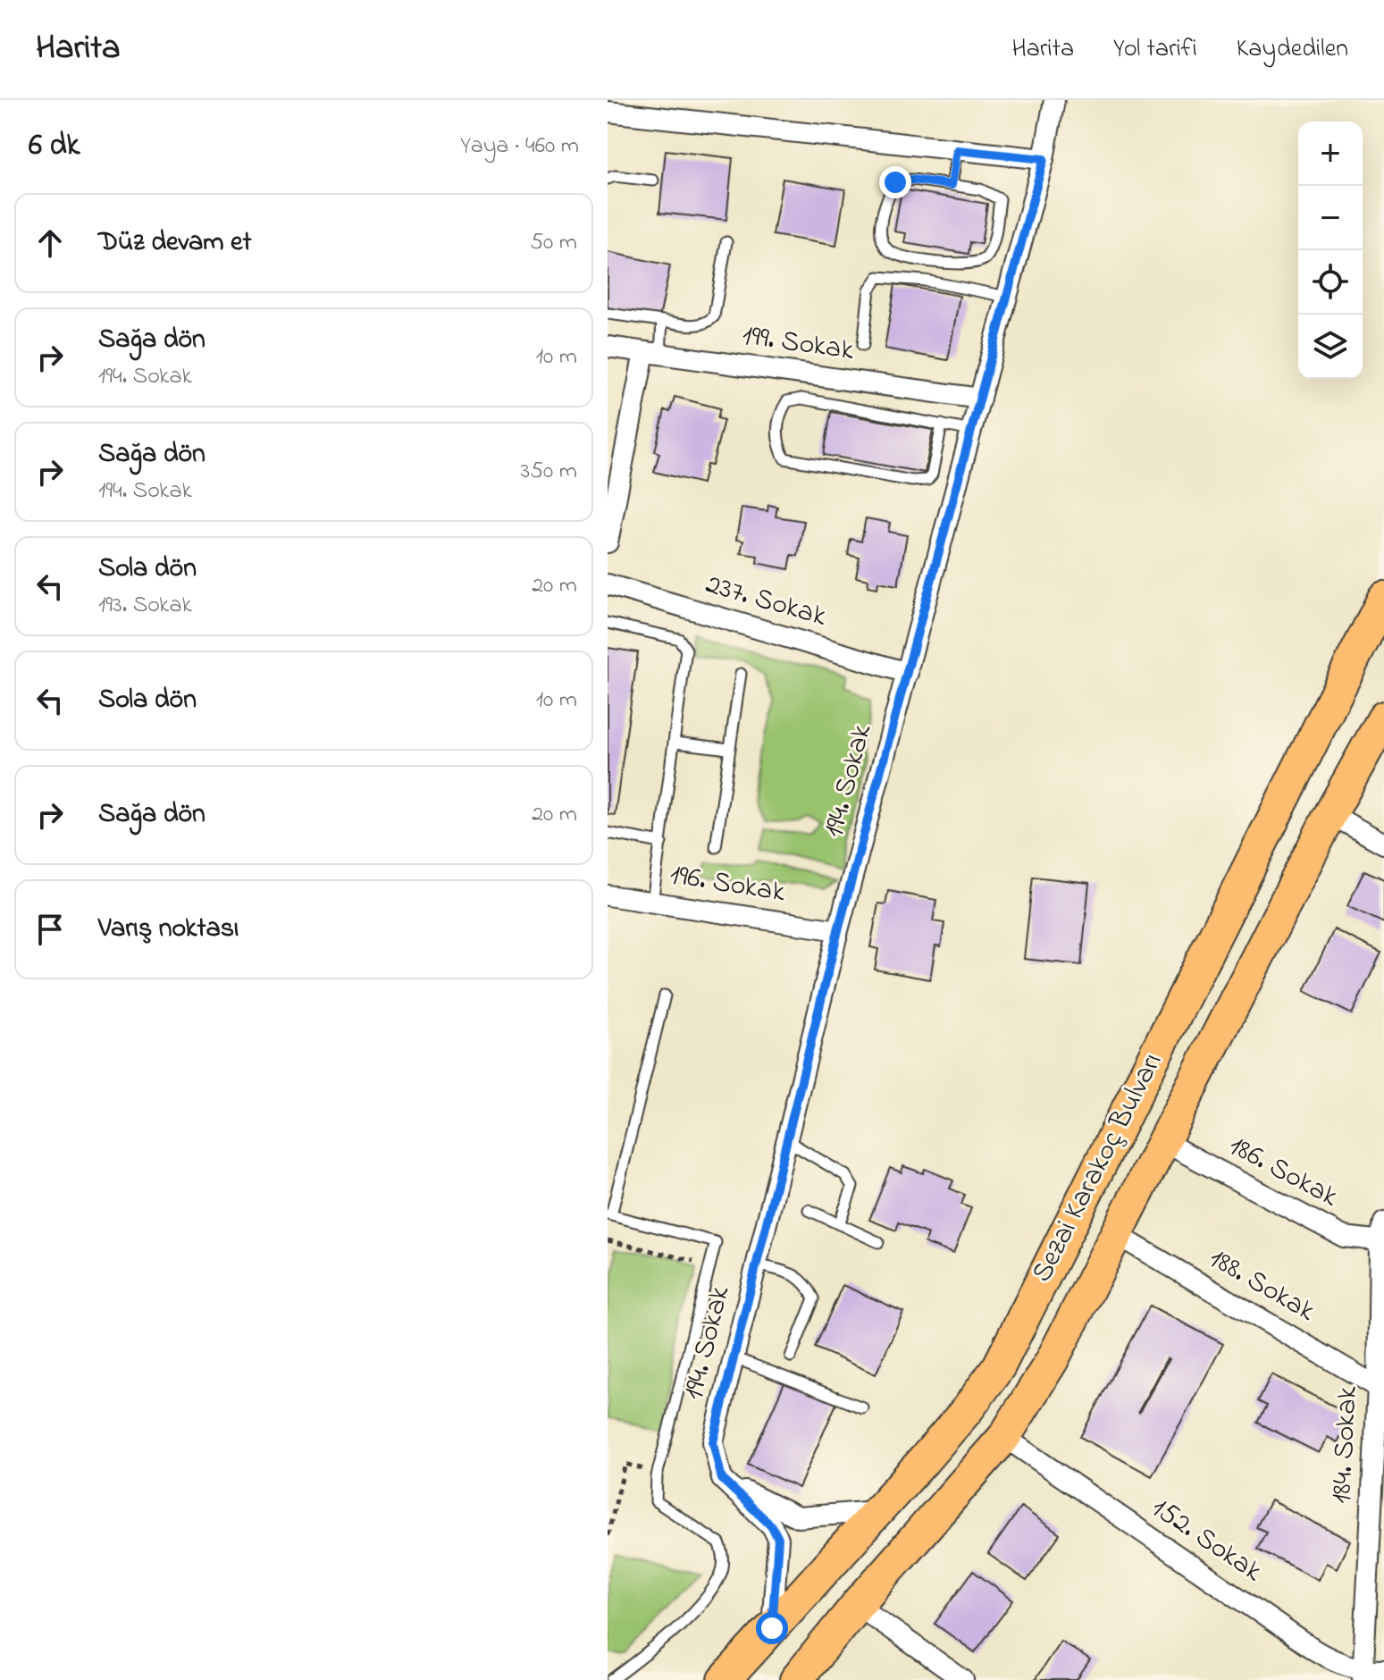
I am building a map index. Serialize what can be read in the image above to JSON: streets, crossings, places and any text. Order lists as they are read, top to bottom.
{
  "streets": {
    "main road": ["Sezai Karakoç Bulvarı"],
    "street": [
      "199. Sokak",
      "237. Sokak",
      "194. Sokak",
      "196. Sokak",
      "186. Sokak",
      "188. Sokak",
      "184. Sokak",
      "152. Sokak"
    ]
  },
  "crossings": [
    ["199. Sokak", "194. Sokak"],
    ["237. Sokak", "194. Sokak"],
    ["194. Sokak", "196. Sokak"],
    ["186. Sokak", "184. Sokak"],
    ["188. Sokak", "184. Sokak"],
    ["184. Sokak", "152. Sokak"]
  ],
  "page": {
    "header": "Harita",
    "nav": ["Harita", "Yol tarifi", "Kaydedilen"],
    "heading": ["6 dk", "Yaya · 460 m"],
    "map_buttons": ["+", "−"],
    "list": [
      ["Düz devam et", "50 m"],
      ["Sağa dön", "194. Sokak", "10 m"],
      ["Sağa dön", "194. Sokak", "350 m"],
      ["Sola dön", "193. Sokak", "20 m"],
      ["Sola dön", "10 m"],
      ["Sağa dön", "20 m"],
      "Varış noktası"
    ]
  }
}
